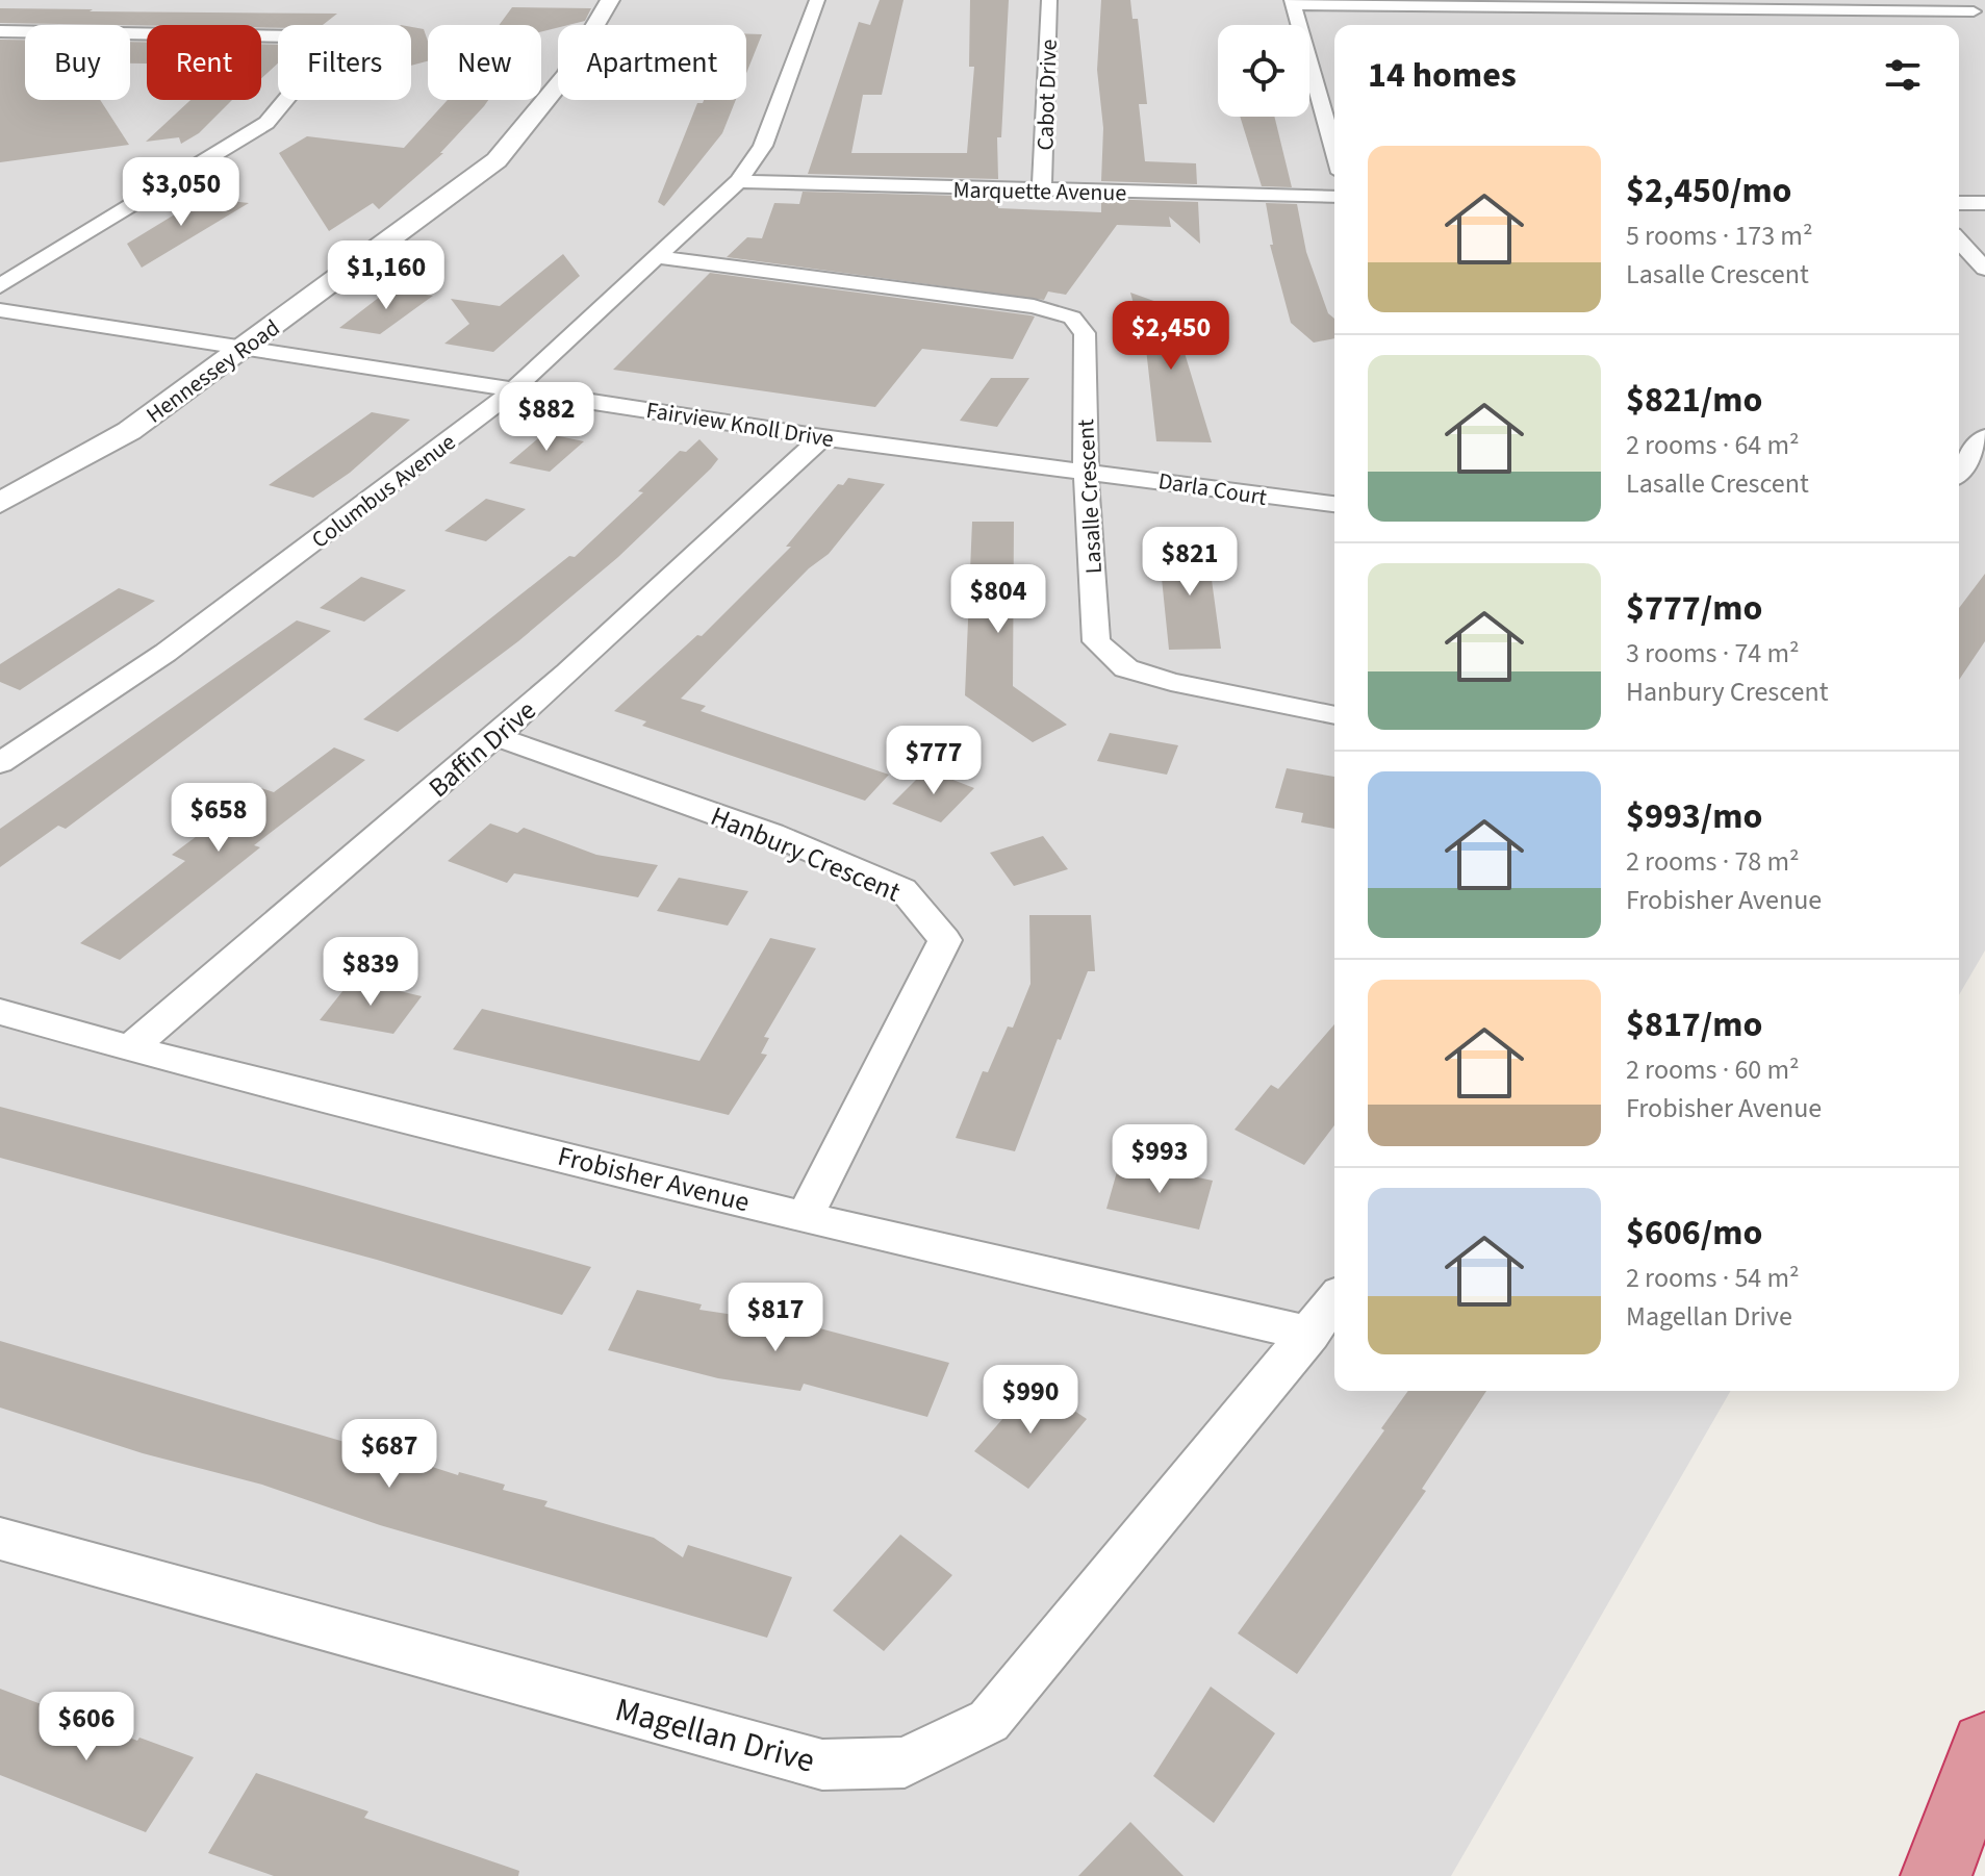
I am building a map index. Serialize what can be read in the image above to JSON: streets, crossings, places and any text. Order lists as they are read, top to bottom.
{
  "streets": {
    "street": [
      "Cabot Drive",
      "Marquette Avenue",
      "Hennessey Road",
      "Fairview Knoll Drive",
      "Darla Court",
      "Columbus Avenue",
      "Lasalle Crescent",
      "Baffin Drive",
      "Hanbury Crescent",
      "Frobisher Avenue",
      "Magellan Drive"
    ]
  },
  "crossings": [
    ["Cabot Drive", "Marquette Avenue"],
    ["Marquette Avenue", "Columbus Avenue"],
    ["Hennessey Road", "Fairview Knoll Drive"],
    ["Fairview Knoll Drive", "Darla Court"],
    ["Fairview Knoll Drive", "Columbus Avenue"],
    ["Fairview Knoll Drive", "Lasalle Crescent"],
    ["Fairview Knoll Drive", "Baffin Drive"],
    ["Darla Court", "Lasalle Crescent"],
    ["Columbus Avenue", "Lasalle Crescent"],
    ["Baffin Drive", "Hanbury Crescent"],
    ["Baffin Drive", "Frobisher Avenue"],
    ["Hanbury Crescent", "Frobisher Avenue"],
    ["Frobisher Avenue", "Magellan Drive"]
  ],
  "page": {
    "chip": [
      "Buy",
      "Rent",
      "Filters",
      "New",
      "Apartment"
    ],
    "heading": "14 homes",
    "list": [
      {
        "name": "$2,450/mo",
        "note": "5 rooms · 173 m² · Lasalle Crescent"
      },
      {
        "name": "$821/mo",
        "note": "2 rooms · 64 m² · Lasalle Crescent"
      },
      {
        "name": "$777/mo",
        "note": "3 rooms · 74 m² · Hanbury Crescent"
      },
      {
        "name": "$993/mo",
        "note": "2 rooms · 78 m² · Frobisher Avenue"
      },
      {
        "name": "$817/mo",
        "note": "2 rooms · 60 m² · Frobisher Avenue"
      },
      {
        "name": "$606/mo",
        "note": "2 rooms · 54 m² · Magellan Drive"
      }
    ],
    "price": [
      "$3,050",
      "$1,160",
      "$2,450",
      "$882",
      "$821",
      "$804",
      "$777",
      "$658",
      "$839",
      "$993",
      "$817",
      "$990",
      "$687",
      "$606"
    ]
  }
}
